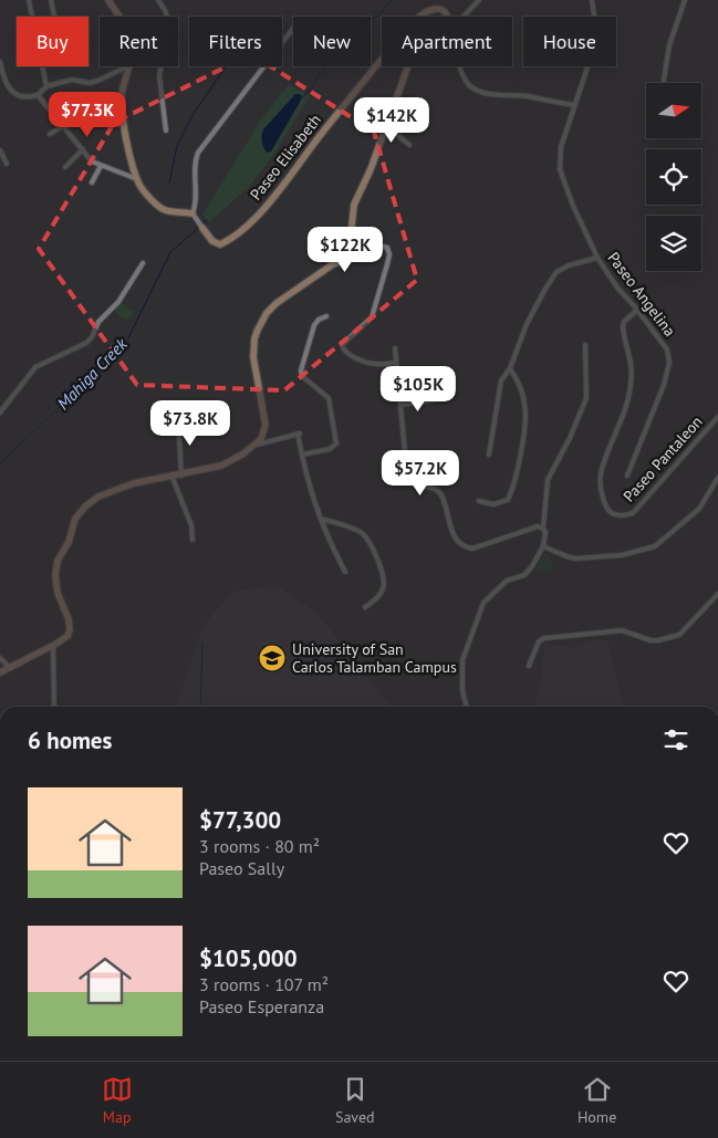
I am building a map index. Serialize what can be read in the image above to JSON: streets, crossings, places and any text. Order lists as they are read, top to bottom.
{
  "streets": {
    "street": ["Paseo Elisabeth", "Paseo Angelina", "Paseo Pantaleon"]
  },
  "crossings": [
    ["Paseo Angelina", "Paseo Pantaleon"]
  ],
  "water": ["Mahiga Creek"],
  "places": {
    "school or university": ["University of San Carlos Talamban Campus"]
  },
  "north": "right",
  "page": {
    "chip": [
      "Buy",
      "Rent",
      "Filters",
      "New",
      "Apartment",
      "House"
    ],
    "price": [
      "$77.3K",
      "$142K",
      "$122K",
      "$105K",
      "$73.8K",
      "$57.2K"
    ],
    "heading": "6 homes",
    "list": [
      {
        "name": "$77,300",
        "note": "3 rooms · 80 m² · Paseo Sally"
      },
      {
        "name": "$105,000",
        "note": "3 rooms · 107 m² · Paseo Esperanza"
      }
    ],
    "tabs": ["Map", "Saved", "Home"]
  }
}
